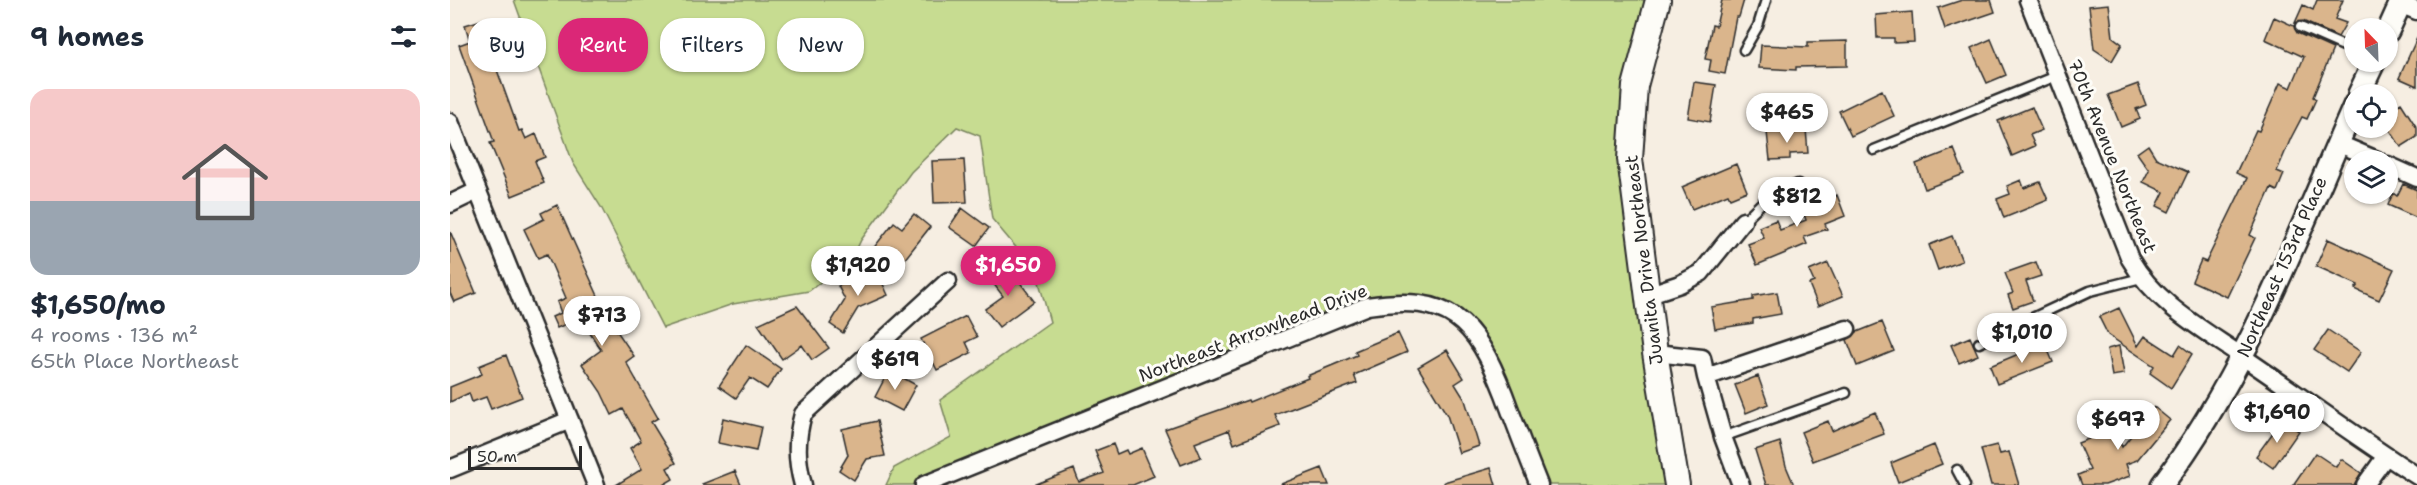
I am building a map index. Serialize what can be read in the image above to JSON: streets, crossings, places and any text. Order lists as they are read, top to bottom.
{
  "streets": {
    "main road": ["Juanita Drive Northeast"],
    "street": ["70th Avenue Northeast", "Northeast 153rd Place", "Northeast Arrowhead Drive"]
  },
  "crossings": [
    ["70th Avenue Northeast", "Northeast 153rd Place"]
  ],
  "scale_bar": "50 m",
  "north": "top left",
  "page": {
    "heading": "9 homes",
    "chip": [
      "Buy",
      "Rent",
      "Filters",
      "New"
    ],
    "list": [
      {
        "name": "$1,650/mo",
        "note": "4 rooms · 136 m² · 65th Place Northeast"
      }
    ],
    "price": [
      "$465",
      "$812",
      "$1,920",
      "$1,650",
      "$713",
      "$1,010",
      "$619",
      "$1,690",
      "$697"
    ],
    "scale": "50 m"
  }
}
